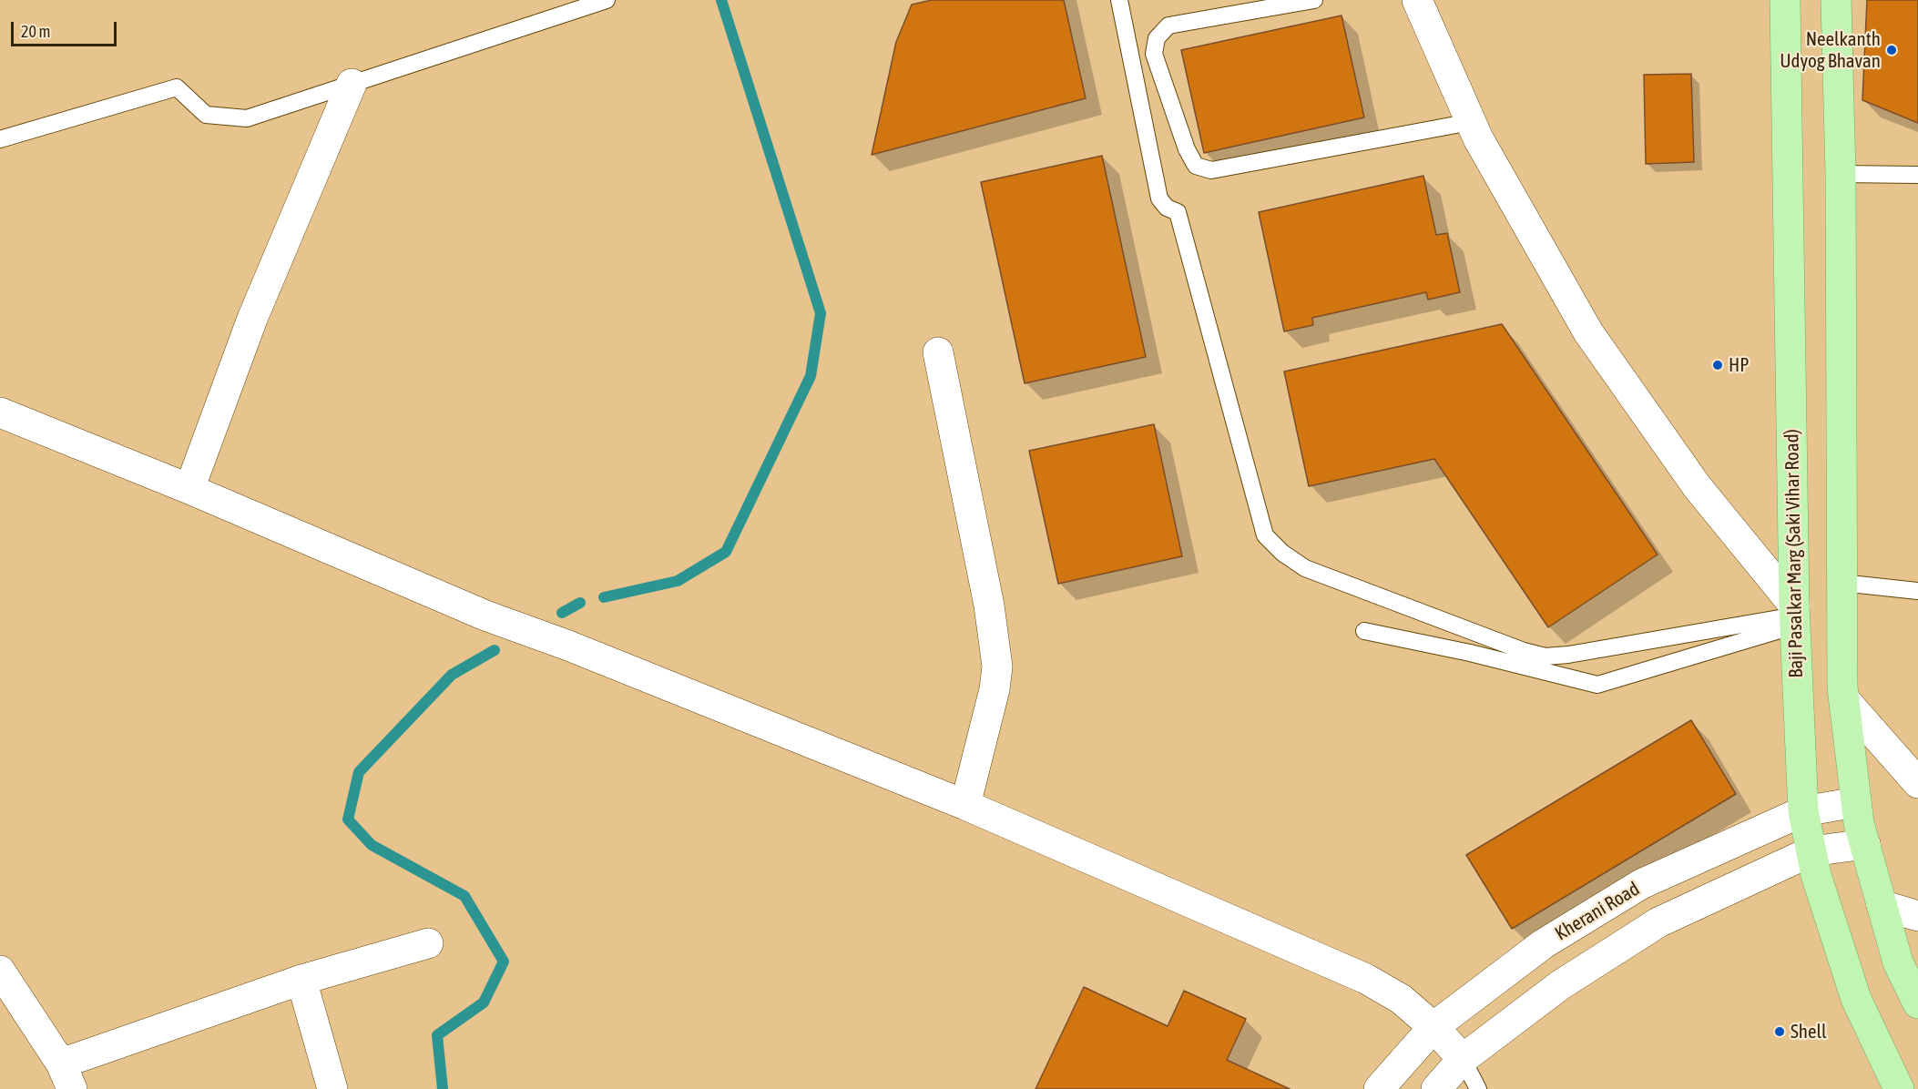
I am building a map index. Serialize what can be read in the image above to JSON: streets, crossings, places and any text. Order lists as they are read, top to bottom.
{
  "streets": {
    "main road": ["Baji Pasalkar Marg (Saki Vihar Road)"],
    "street": ["Kherani Road"]
  },
  "crossings": [
    ["Baji Pasalkar Marg (Saki Vihar Road)", "Kherani Road"]
  ],
  "places": ["Neelkanth Udyog Bhavan", "HP", "Shell"],
  "scale_bar": "20 m"
}
